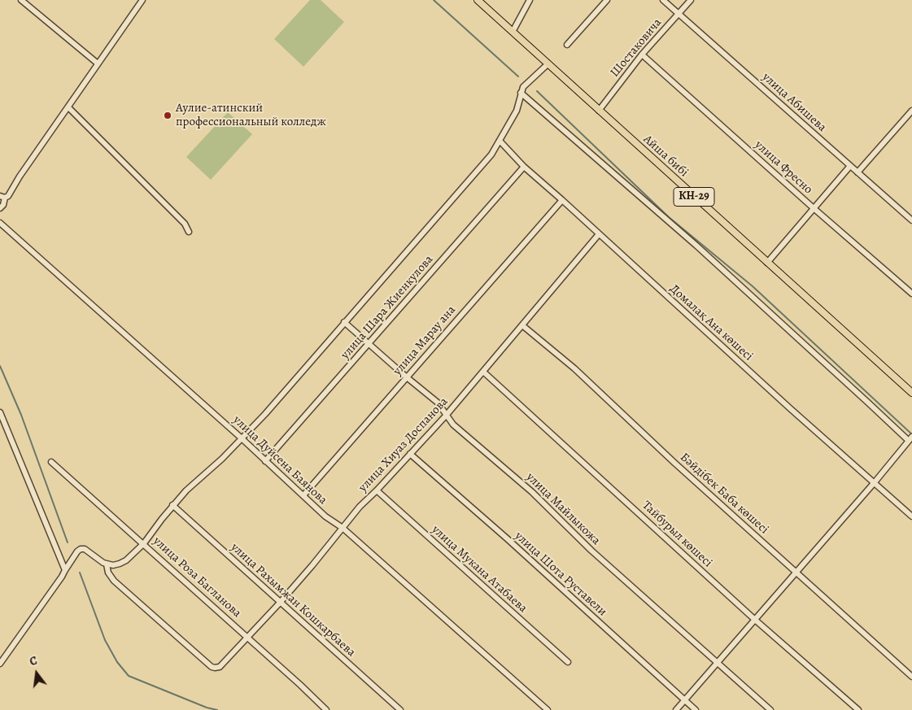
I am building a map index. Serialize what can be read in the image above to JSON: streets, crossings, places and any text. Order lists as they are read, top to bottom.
{
  "streets": {
    "main road": ["Айша бибі", "КН-29"],
    "street": [
      "Шостаковича",
      "улица Абишева",
      "улица Фресно",
      "улица Шара Жиенкулова",
      "Домалақ Ана көшесі",
      "улица Марау ана",
      "улица Хиуаз Доспанова",
      "улица Дуйсена Баянова",
      "Бәйдібек Баба көшесі",
      "улица Майлыкожа",
      "Тайбурыл көшесі",
      "улица Мукана Атабаева",
      "улица Шота Руставели",
      "улица Роза Багланова",
      "улица Рахымжан Кошкарбаева"
    ]
  },
  "crossings": [
    ["Шостаковича", "улица Абишева"],
    ["Шостаковича", "Айша бибі"],
    ["Шостаковича", "улица Фресно"],
    ["улица Шара Жиенкулова", "Домалақ Ана көшесі"],
    ["улица Шара Жиенкулова", "улица Дуйсена Баянова"],
    ["улица Шара Жиенкулова", "улица Майлыкожа"],
    ["Домалақ Ана көшесі", "улица Марау ана"],
    ["Домалақ Ана көшесі", "улица Хиуаз Доспанова"],
    ["улица Марау ана", "улица Дуйсена Баянова"],
    ["улица Марау ана", "улица Майлыкожа"],
    ["улица Хиуаз Доспанова", "улица Дуйсена Баянова"],
    ["улица Хиуаз Доспанова", "Бәйдібек Баба көшесі"],
    ["улица Хиуаз Доспанова", "улица Майлыкожа"],
    ["улица Хиуаз Доспанова", "Тайбурыл көшесі"],
    ["улица Хиуаз Доспанова", "улица Мукана Атабаева"],
    ["улица Хиуаз Доспанова", "улица Шота Руставели"],
    ["улица Хиуаз Доспанова", "улица Роза Багланова"],
    ["улица Хиуаз Доспанова", "улица Рахымжан Кошкарбаева"]
  ],
  "places": ["Аулие-атинский профессиональный колледж"],
  "north": "top"
}
